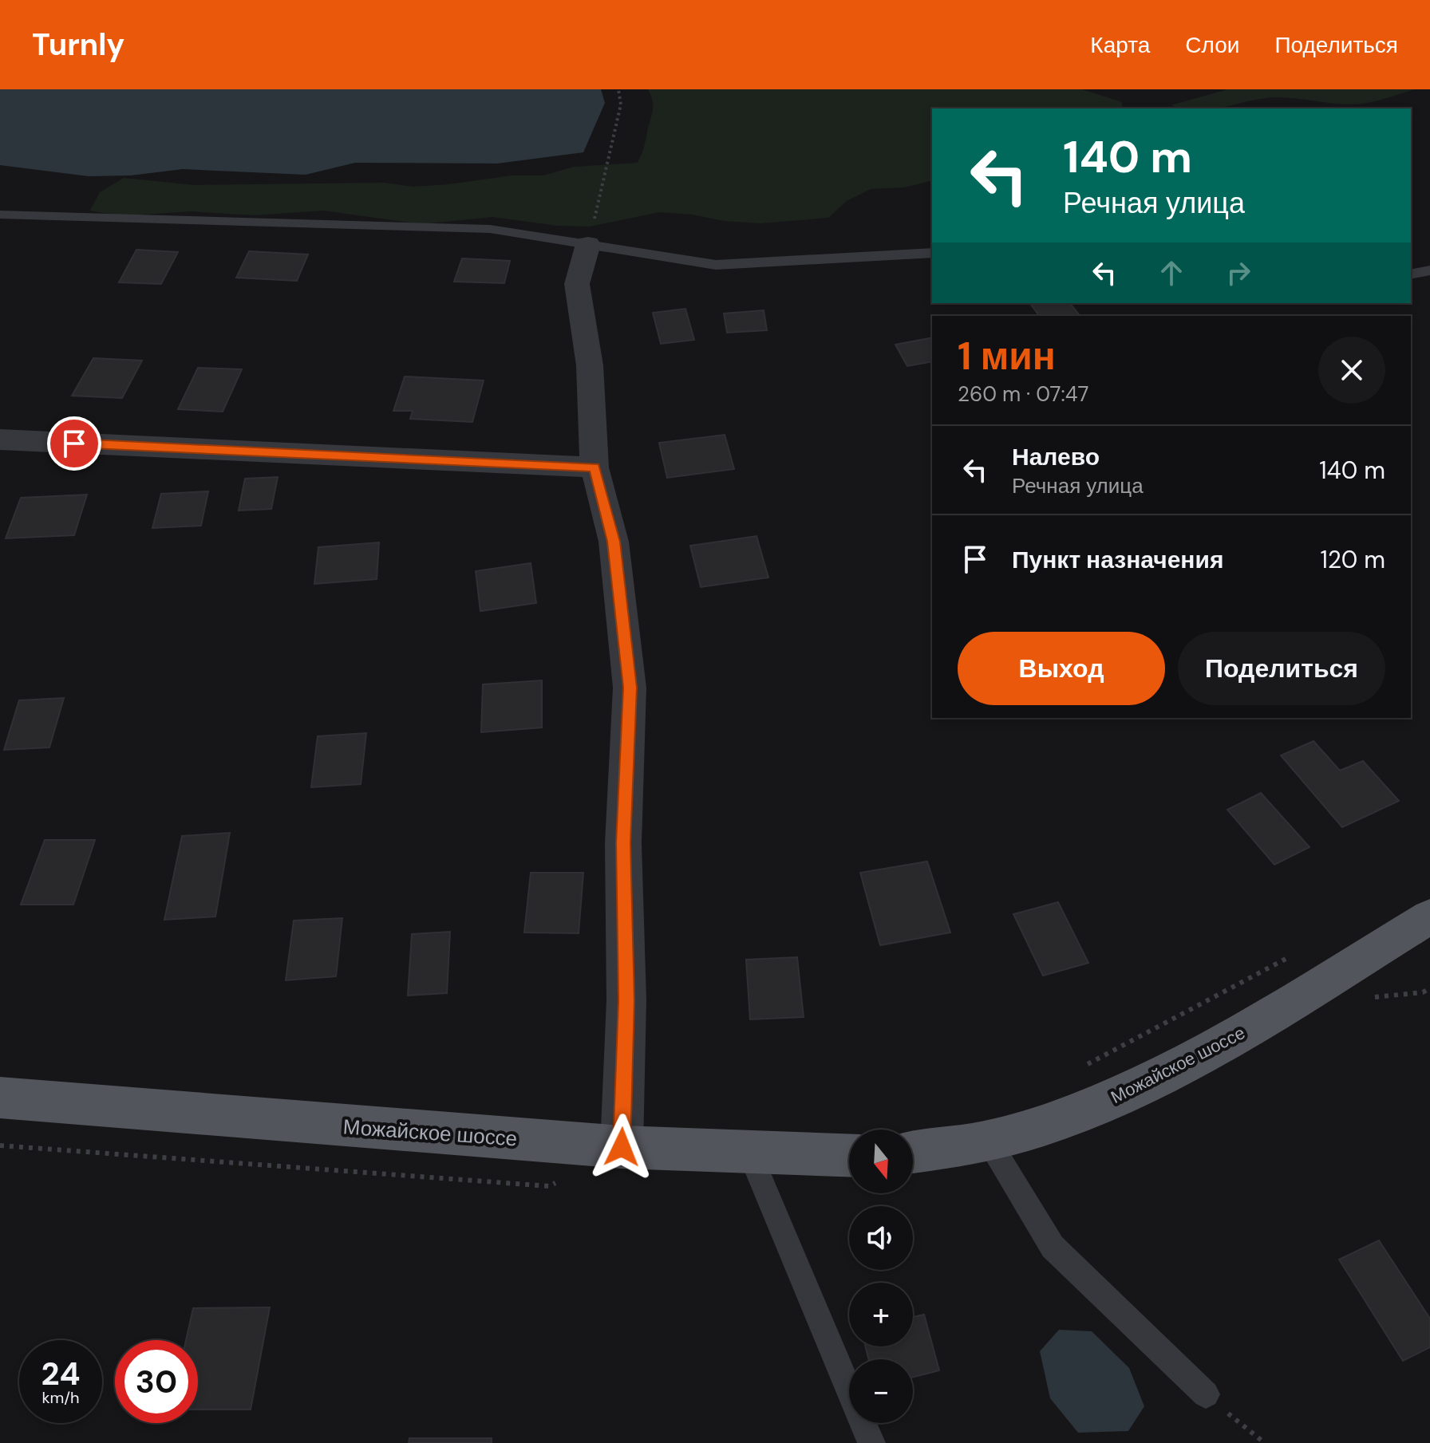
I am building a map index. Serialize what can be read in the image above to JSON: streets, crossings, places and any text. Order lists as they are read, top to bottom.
{
  "streets": {
    "main road": ["Можайское шоссе"]
  },
  "north": "bottom",
  "page": {
    "header": "Turnly",
    "nav": ["Карта", "Слои", "Поделиться"],
    "turn": ["140 m", "Речная улица"],
    "heading": ["1 мин", "260 m · 07:47"],
    "list": [
      {
        "name": "Налево",
        "note": "Речная улица",
        "value": "140 m"
      },
      {
        "name": "Пункт назначения",
        "value": "120 m"
      }
    ],
    "buttons": ["Выход", "Поделиться"],
    "map_buttons": ["+", "−"],
    "speed": "24 km/h",
    "limit": "30"
  }
}
